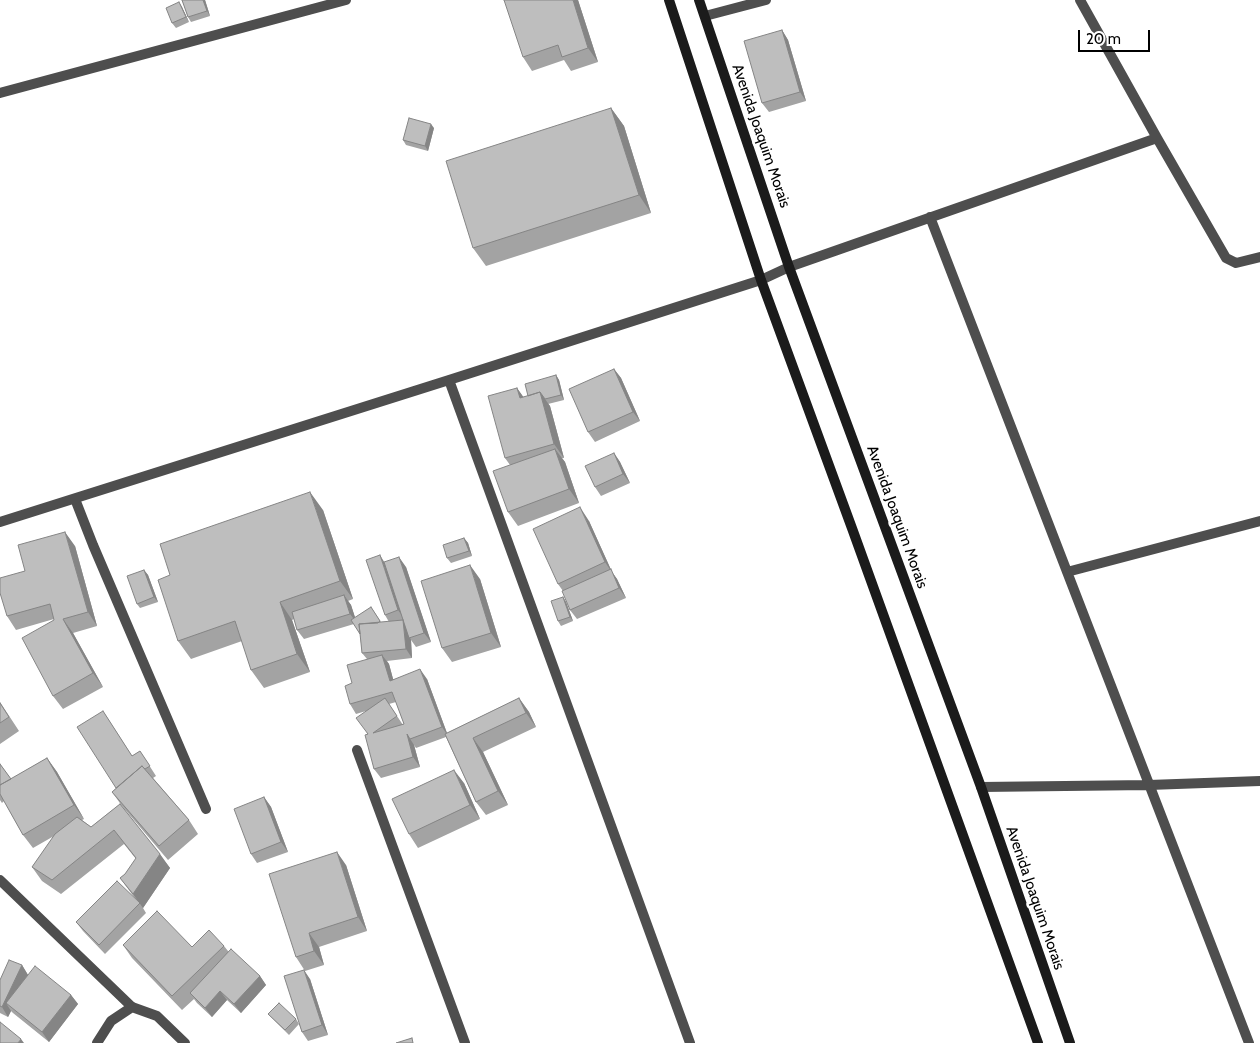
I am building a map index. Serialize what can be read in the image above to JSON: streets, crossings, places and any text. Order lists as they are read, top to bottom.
{
  "streets": {
    "street": ["Avenida Joaquim Morais"]
  },
  "scale_bar": "20 m"
}
